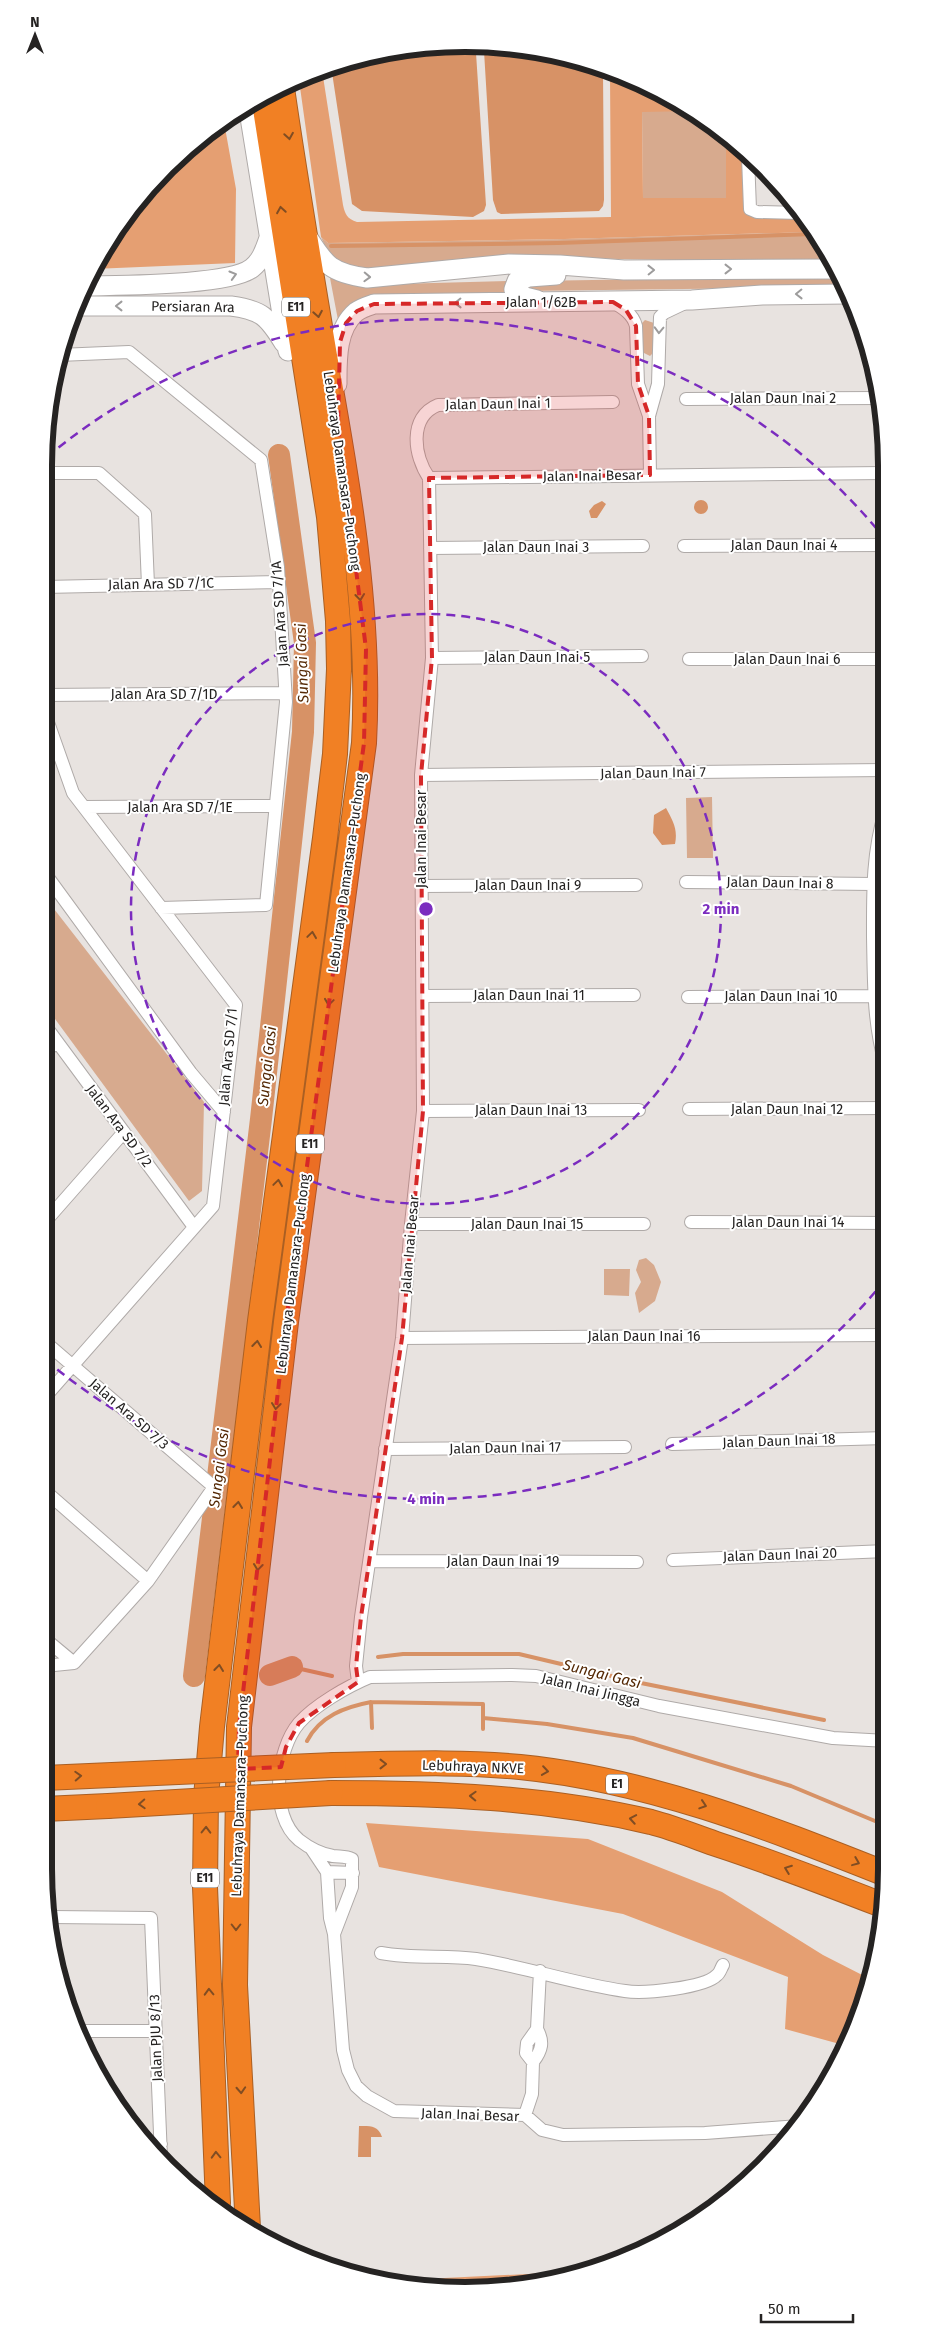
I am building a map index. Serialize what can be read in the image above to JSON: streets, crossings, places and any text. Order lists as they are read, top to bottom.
{
  "streets": {
    "highway": [
      "E11",
      "Lebuhraya Damansara–Puchong",
      "Lebuhraya NKVE",
      "E1"
    ],
    "main road": ["Jalan 1/62B", "Persiaran Ara"],
    "street": [
      "Jalan Daun Inai 2",
      "Jalan Daun Inai 1",
      "Jalan Inai Besar",
      "Jalan Daun Inai 4",
      "Jalan Daun Inai 3",
      "Jalan Ara SD 7/1C",
      "Jalan Ara SD 7/1A",
      "Jalan Daun Inai 5",
      "Jalan Daun Inai 6",
      "Jalan Ara SD 7/1D",
      "Jalan Daun Inai 7",
      "Jalan Ara SD 7/1E",
      "Jalan Daun Inai 8",
      "Jalan Daun Inai 9",
      "Jalan Daun Inai 11",
      "Jalan Daun Inai 10",
      "Jalan Ara SD 7/1",
      "Jalan Daun Inai 12",
      "Jalan Daun Inai 13",
      "Jalan Ara SD 7/2",
      "Jalan Daun Inai 14",
      "Jalan Daun Inai 15",
      "Jalan Daun Inai 16",
      "Jalan Ara SD 7/3",
      "Jalan Daun Inai 18",
      "Jalan Daun Inai 17",
      "Jalan Daun Inai 20",
      "Jalan Daun Inai 19",
      "Jalan Inai Jingga",
      "Jalan PJU 8/13"
    ]
  },
  "crossings": [
    ["Jalan 1/62B", "Lebuhraya Damansara–Puchong"],
    ["E11", "Lebuhraya Damansara–Puchong"],
    ["Jalan Daun Inai 1", "Jalan Inai Besar"],
    ["Jalan Inai Besar", "Jalan Daun Inai 3"],
    ["Jalan Inai Besar", "Jalan Daun Inai 5"],
    ["Jalan Inai Besar", "Jalan Daun Inai 7"],
    ["Jalan Inai Besar", "Jalan Daun Inai 9"],
    ["Jalan Inai Besar", "Jalan Daun Inai 11"],
    ["Jalan Inai Besar", "Jalan Daun Inai 13"],
    ["Jalan Inai Besar", "Jalan Daun Inai 15"],
    ["Jalan Inai Besar", "Jalan Daun Inai 16"],
    ["Jalan Inai Besar", "Jalan Daun Inai 17"],
    ["Jalan Inai Besar", "Jalan Daun Inai 19"],
    ["Jalan Inai Besar", "Jalan Inai Jingga"],
    ["Jalan Ara SD 7/1C", "Jalan Ara SD 7/1A"],
    ["Jalan Ara SD 7/1A", "Jalan Ara SD 7/1D"],
    ["Jalan Ara SD 7/1A", "Jalan Ara SD 7/1E"],
    ["Jalan Ara SD 7/1A", "Jalan Ara SD 7/1"],
    ["Jalan Ara SD 7/1E", "Jalan Ara SD 7/1"],
    ["Jalan Ara SD 7/1", "Jalan Ara SD 7/2"],
    ["Jalan Ara SD 7/1", "Jalan Ara SD 7/3"]
  ],
  "one_way": ["Jalan 1/62B"],
  "water": ["Sungai Gasi"],
  "scale_bar": "50 m",
  "north": "top",
  "rings": ["2 min", "4 min"]
}
